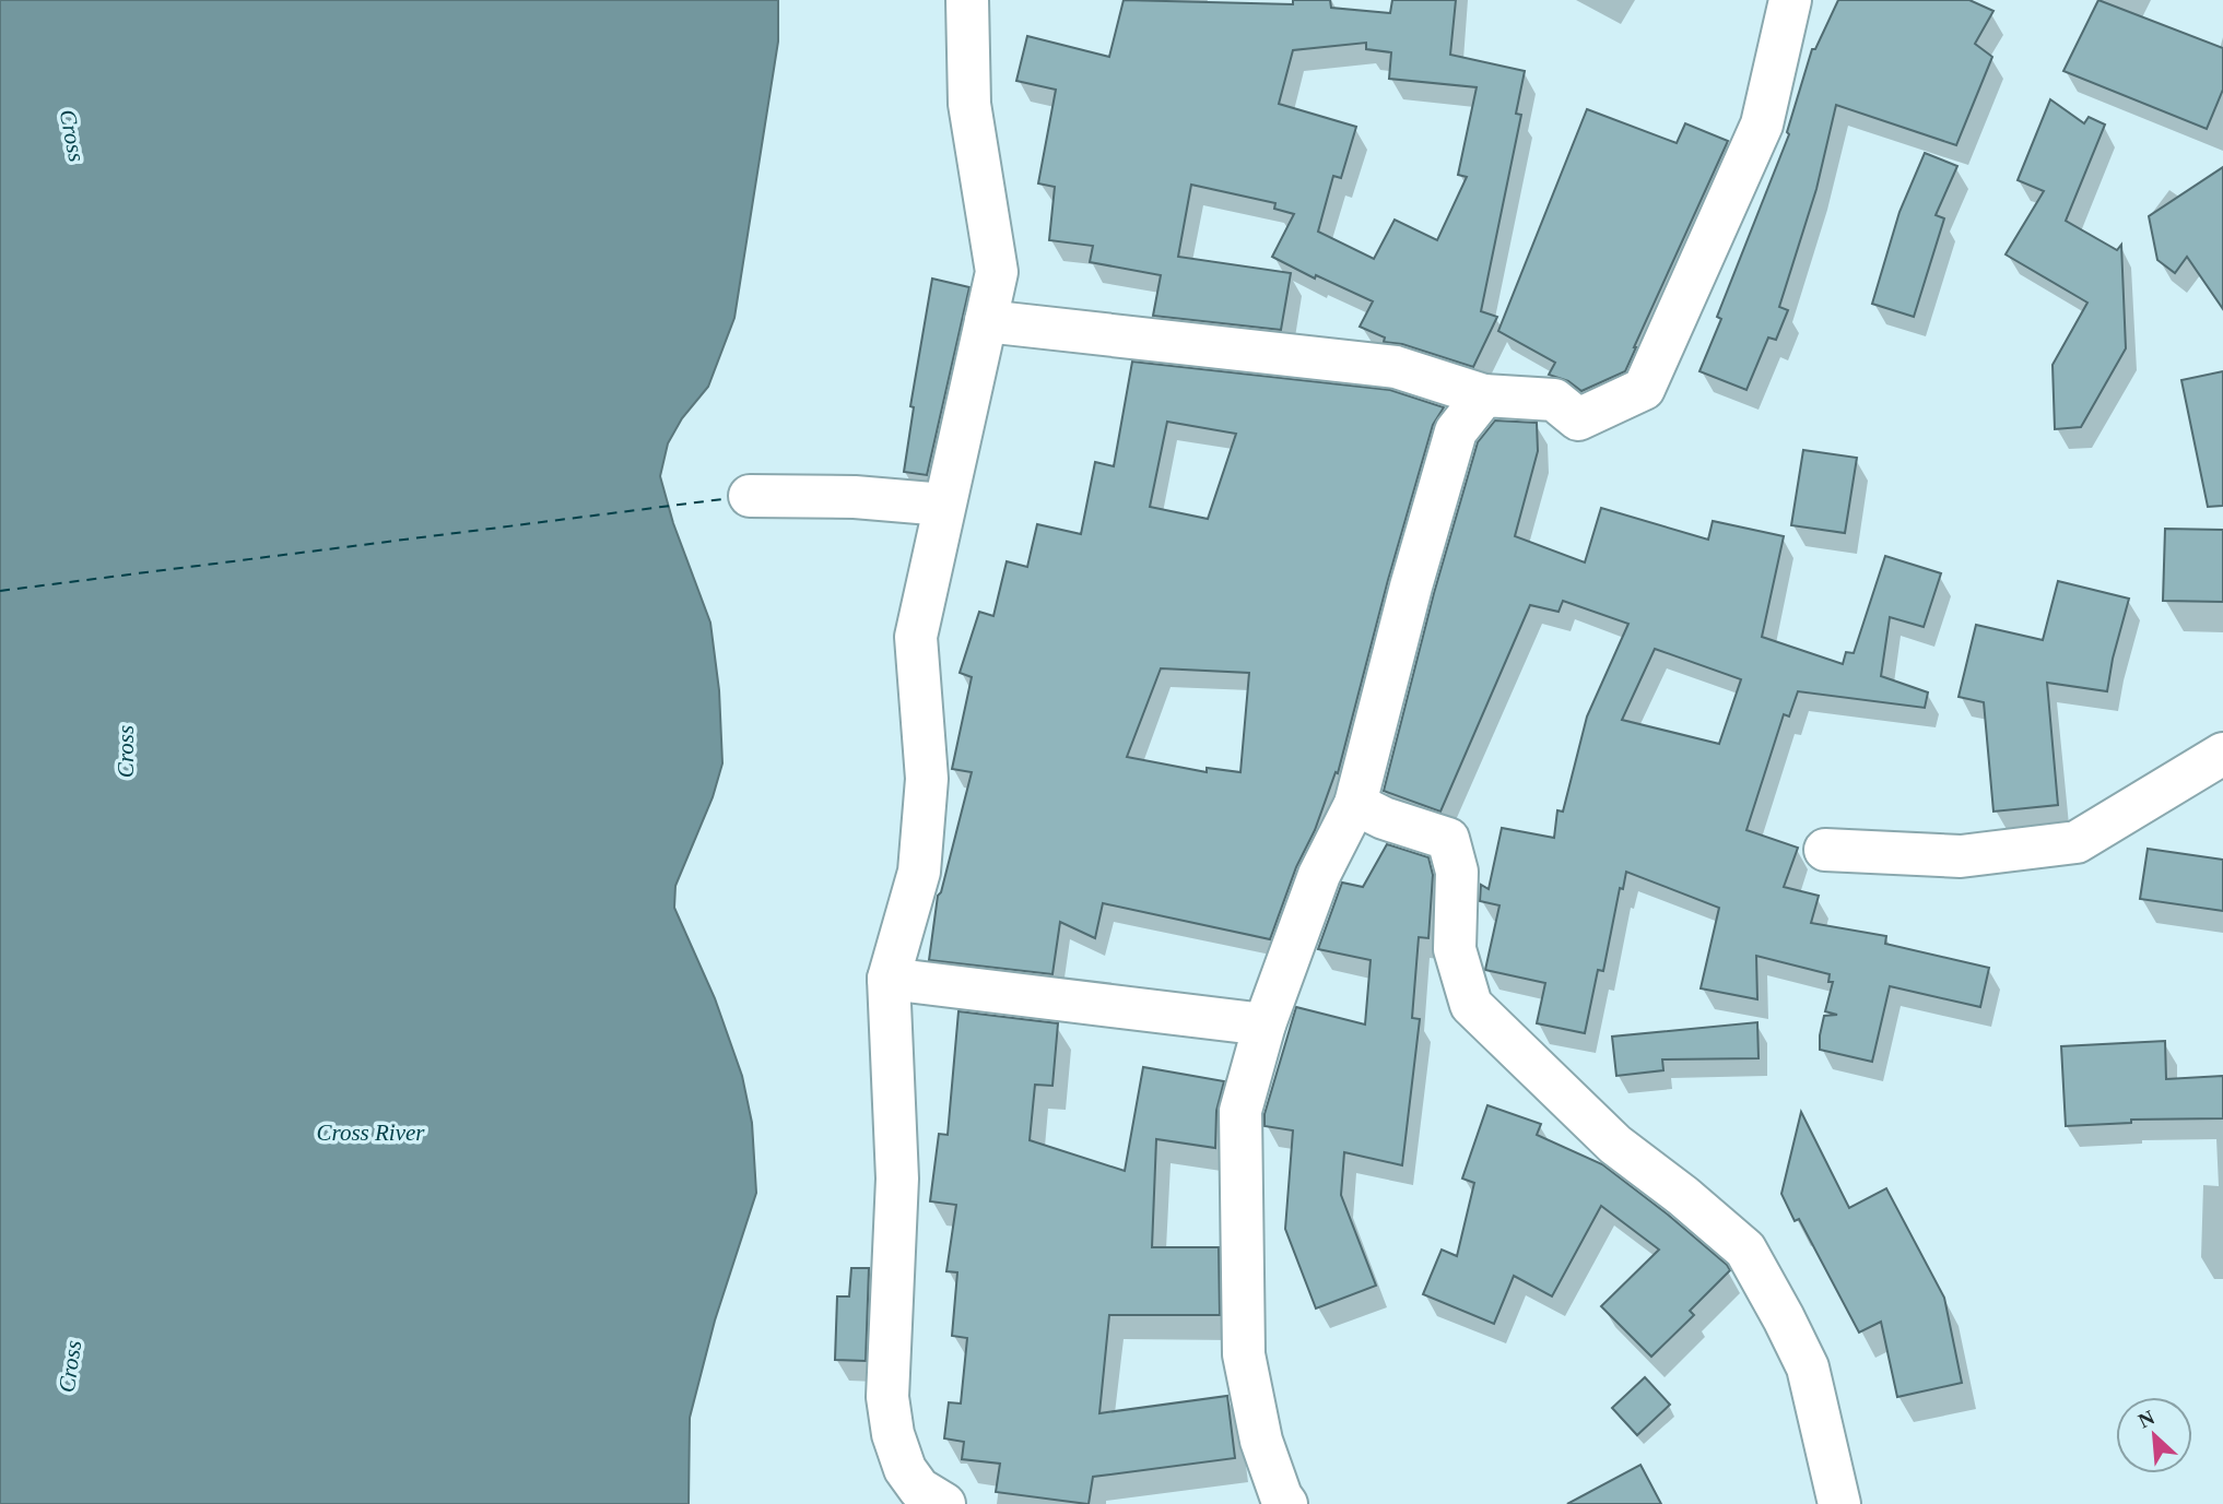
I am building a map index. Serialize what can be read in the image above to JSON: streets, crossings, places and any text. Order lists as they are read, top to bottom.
{
  "water": ["Cross", "Cross River"],
  "north": "top left"
}
